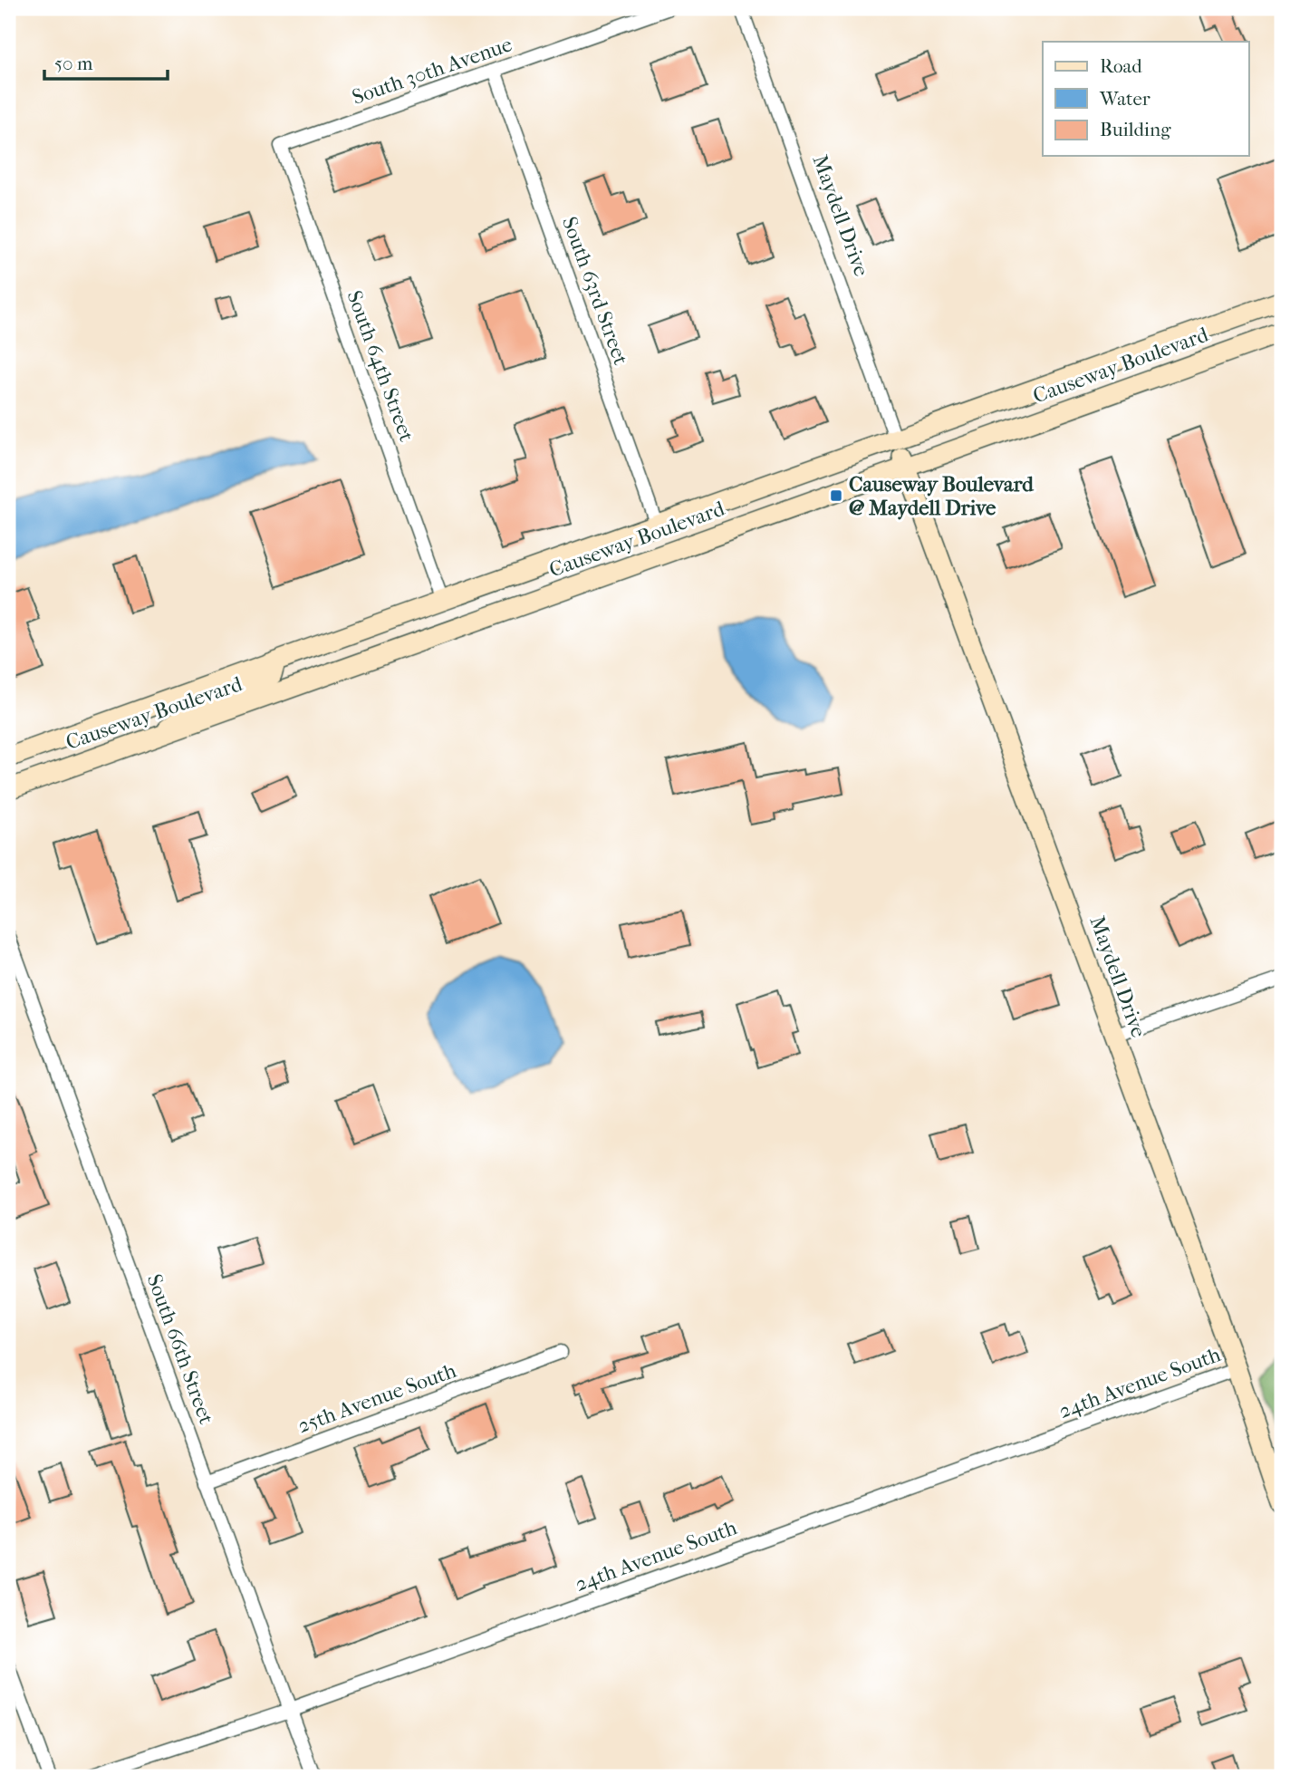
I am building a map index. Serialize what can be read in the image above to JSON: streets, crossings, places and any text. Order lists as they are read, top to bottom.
{
  "streets": {
    "main road": ["Maydell Drive", "Causeway Boulevard"],
    "street": [
      "South 30th Avenue",
      "South 63rd Street",
      "South 64th Street",
      "South 66th Street",
      "24th Avenue South",
      "25th Avenue South"
    ]
  },
  "crossings": [
    ["South 30th Avenue", "South 63rd Street"],
    ["South 30th Avenue", "South 64th Street"],
    ["Maydell Drive", "Causeway Boulevard"],
    ["Maydell Drive", "24th Avenue South"],
    ["South 63rd Street", "Causeway Boulevard"],
    ["Causeway Boulevard", "South 64th Street"],
    ["South 66th Street", "24th Avenue South"],
    ["South 66th Street", "25th Avenue South"]
  ],
  "places": {
    "transit": ["Causeway Boulevard @ Maydell Drive"]
  },
  "legend": ["Road", "Water", "Building"],
  "scale_bar": "50 m"
}
